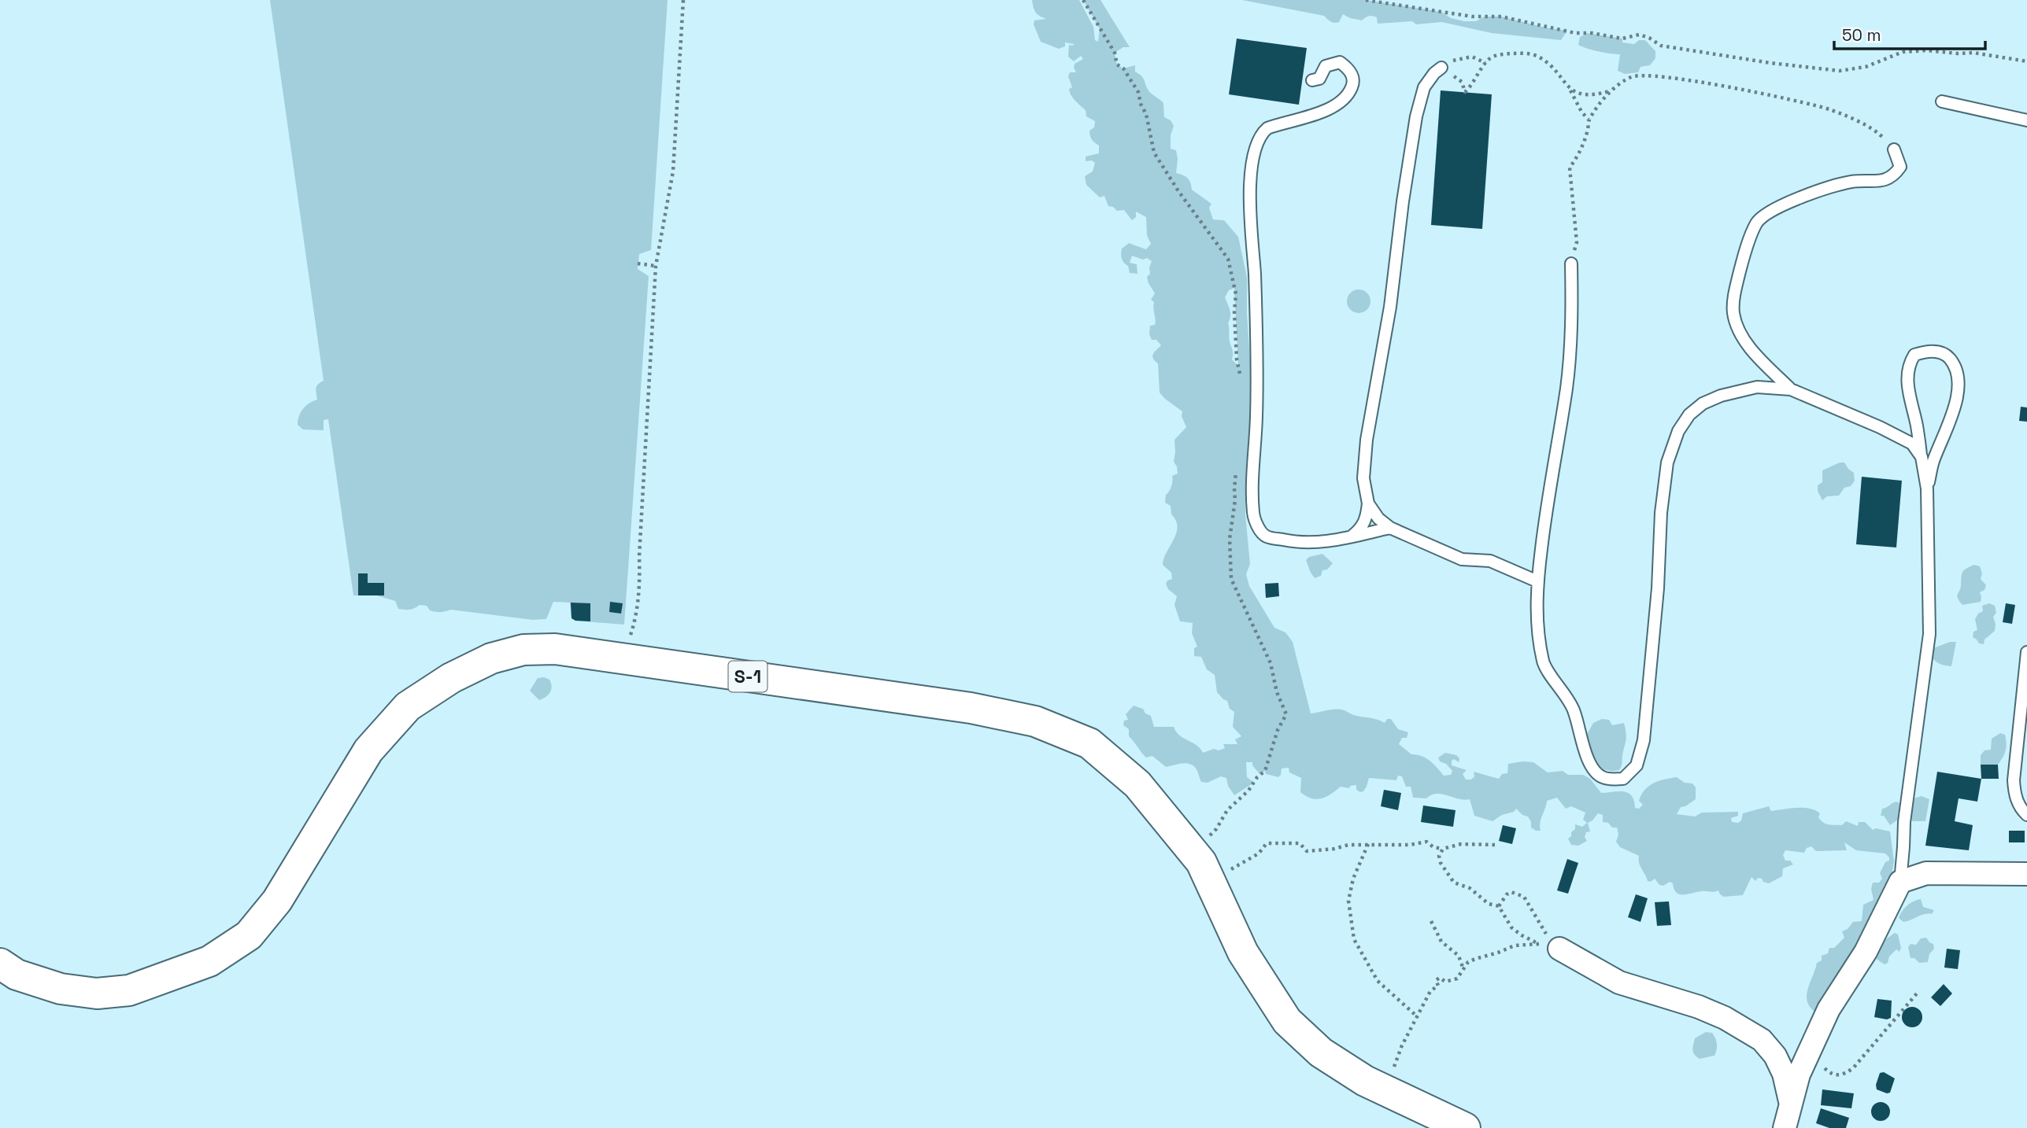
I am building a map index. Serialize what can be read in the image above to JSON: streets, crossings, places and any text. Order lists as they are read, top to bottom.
{
  "streets": {
    "main road": ["S-1"]
  },
  "scale_bar": "50 m"
}
